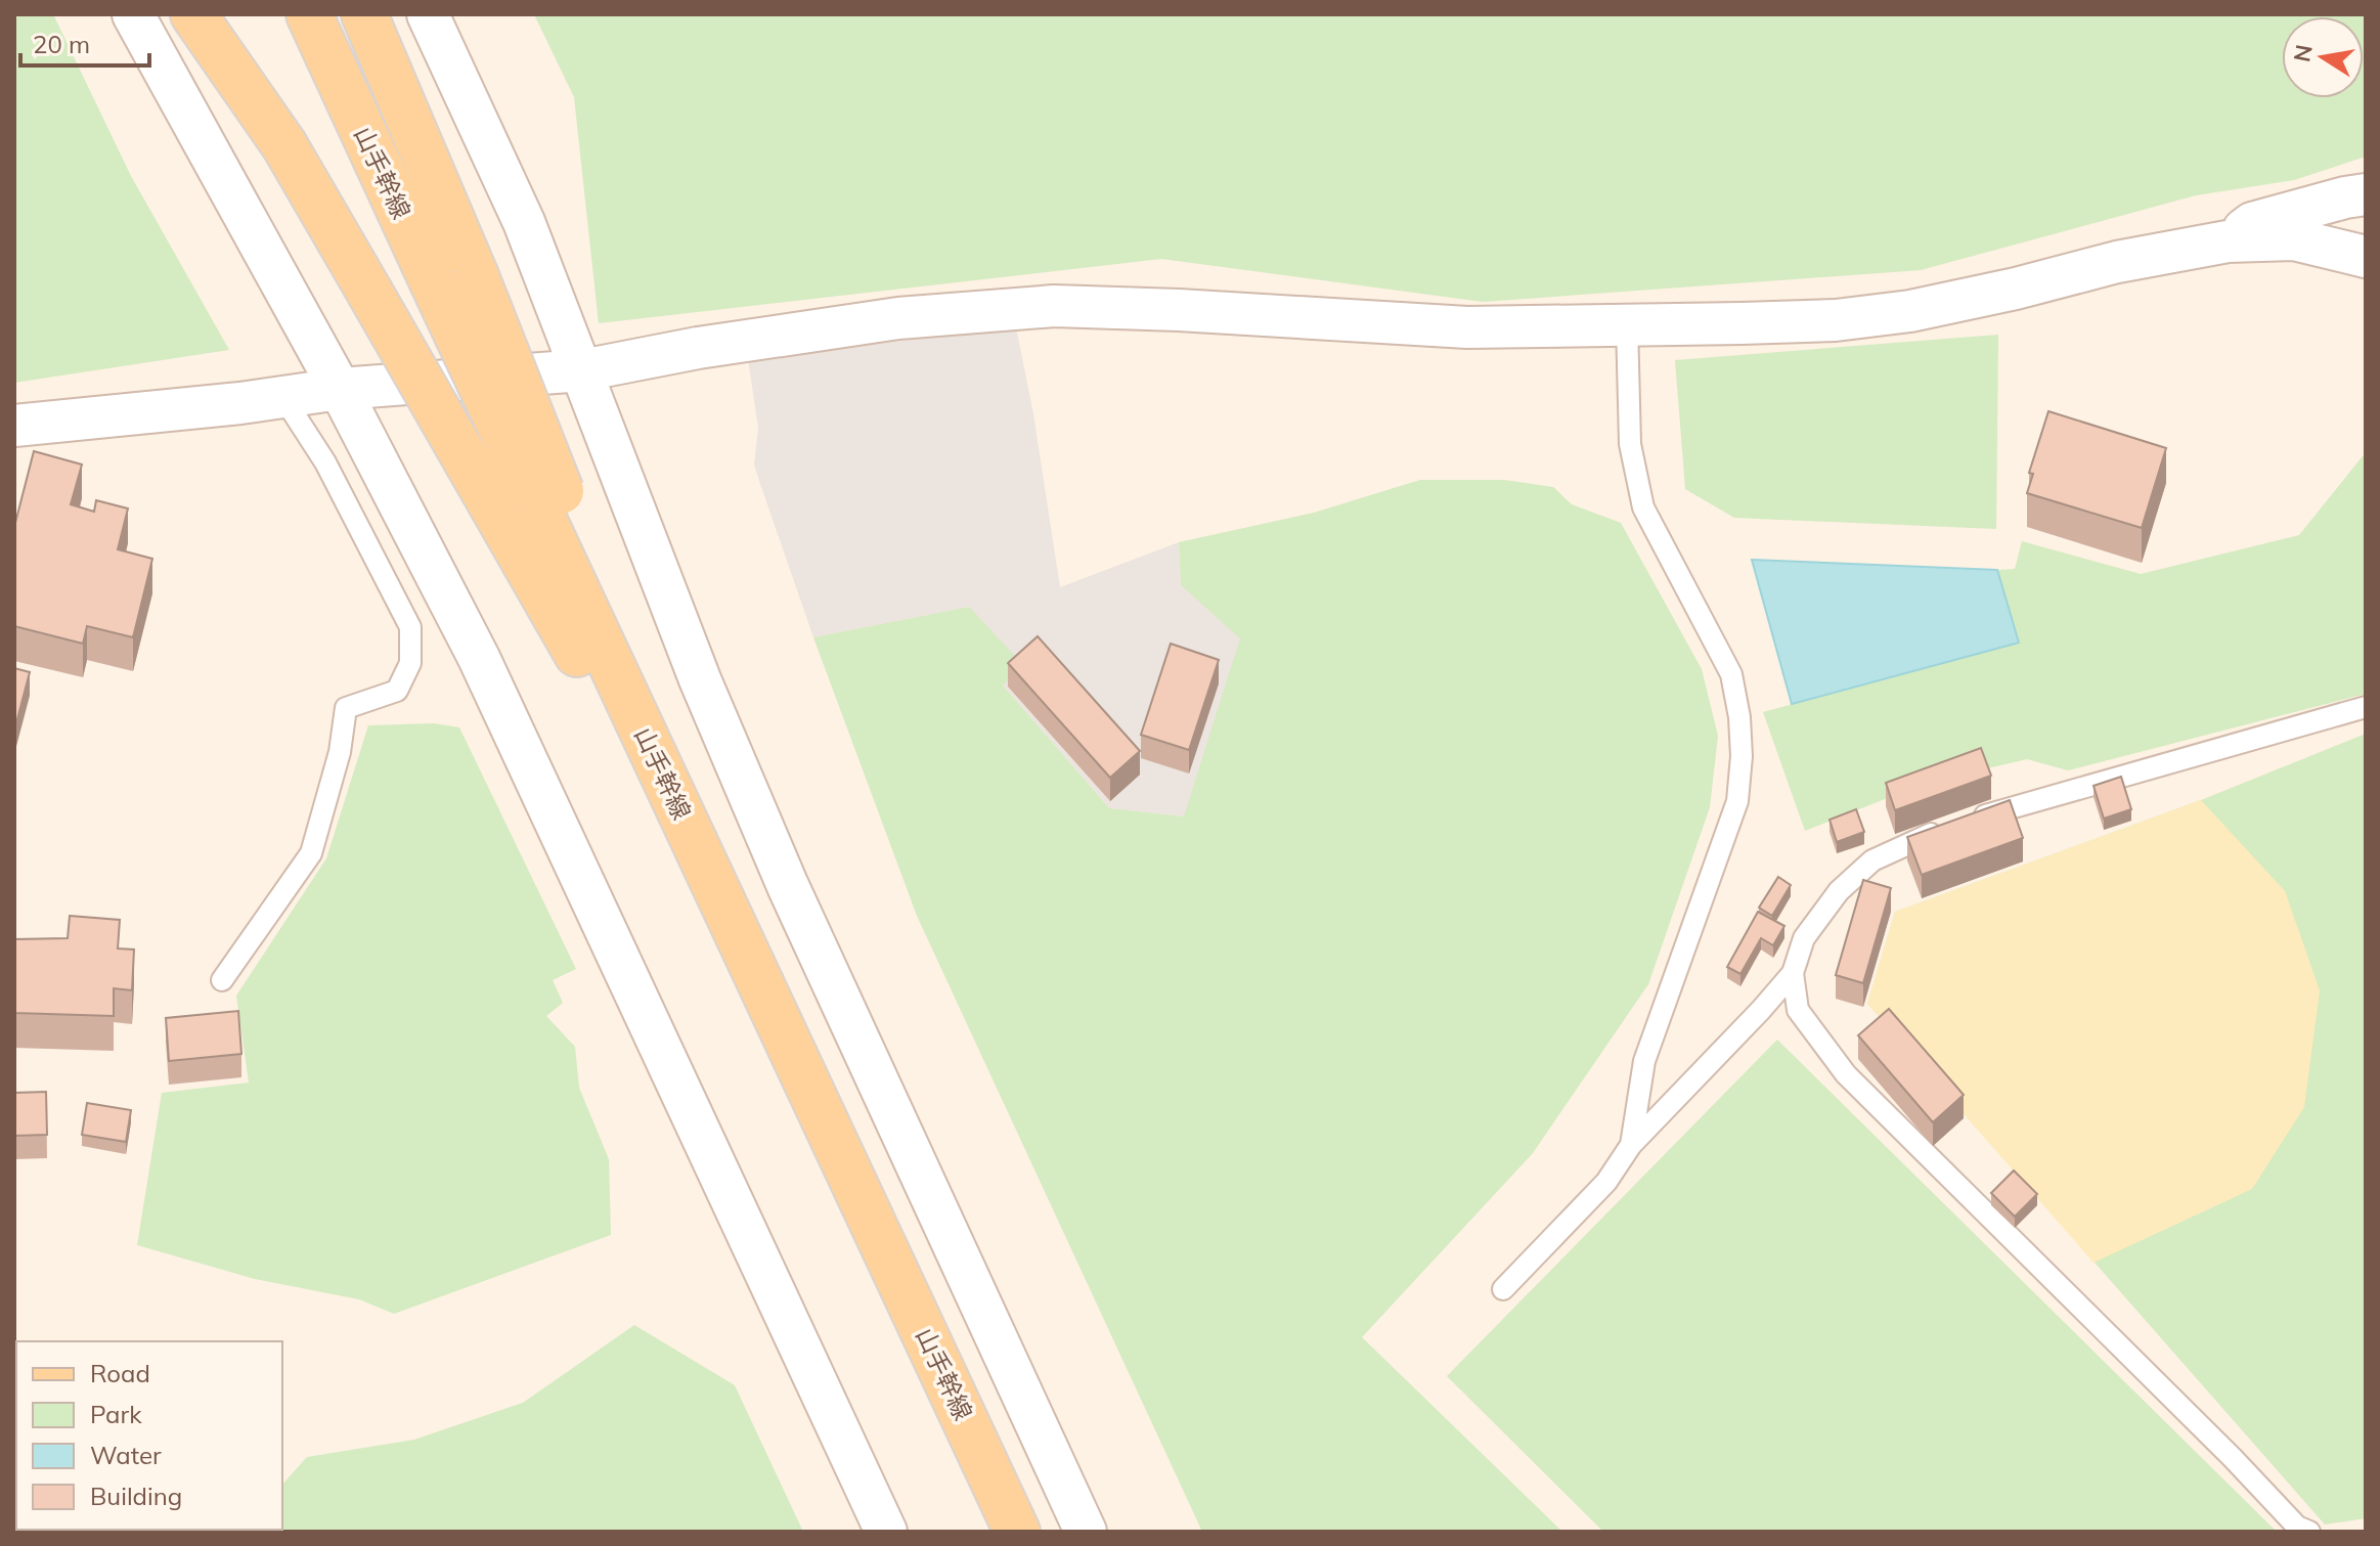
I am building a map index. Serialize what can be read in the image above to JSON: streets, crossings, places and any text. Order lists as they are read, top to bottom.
{
  "streets": {
    "main road": ["山手幹線"]
  },
  "legend": [
    "Road",
    "Park",
    "Water",
    "Building"
  ],
  "scale_bar": "20 m",
  "north": "left"
}
